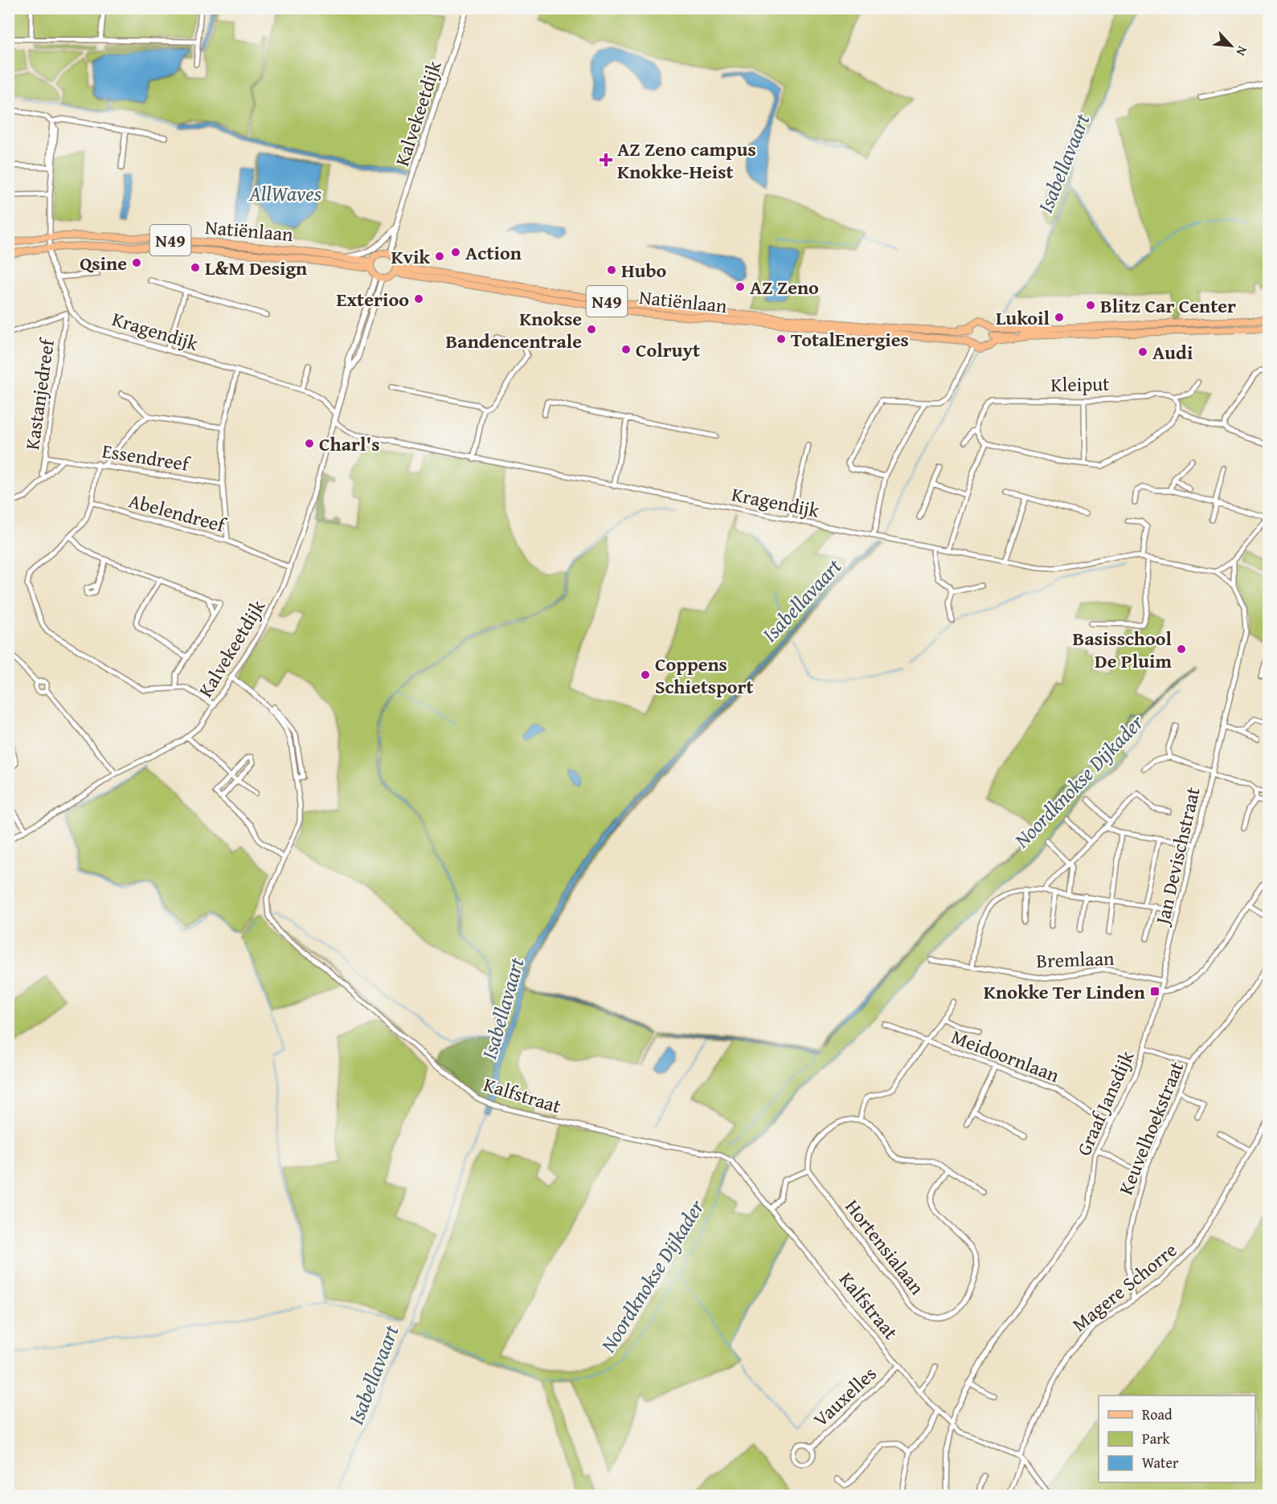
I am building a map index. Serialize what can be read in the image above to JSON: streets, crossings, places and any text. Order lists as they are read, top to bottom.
{
  "streets": {
    "main road": ["Natiënlaan", "N49"],
    "street": [
      "Kalvekeetdijk",
      "Kragendijk",
      "Kleiput",
      "Kastanjedreef",
      "Essendreef",
      "Abelendreef",
      "Jan Devischstraat",
      "Bremlaan",
      "Meidoornlaan",
      "Kalfstraat",
      "Graaf Jansdijk",
      "Keuvelhoekstraat",
      "Hortensialaan",
      "Magere Schorre",
      "Vauxelles"
    ]
  },
  "crossings": [
    ["Kalvekeetdijk", "Natiënlaan"],
    ["Kalvekeetdijk", "Kragendijk"],
    ["Kalvekeetdijk", "Abelendreef"],
    ["Kalvekeetdijk", "Kalfstraat"],
    ["Natiënlaan", "Kragendijk"],
    ["Kragendijk", "Jan Devischstraat"],
    ["Kastanjedreef", "Essendreef"],
    ["Jan Devischstraat", "Bremlaan"],
    ["Jan Devischstraat", "Graaf Jansdijk"],
    ["Meidoornlaan", "Graaf Jansdijk"],
    ["Kalfstraat", "Graaf Jansdijk"],
    ["Kalfstraat", "Magere Schorre"],
    ["Kalfstraat", "Vauxelles"],
    ["Keuvelhoekstraat", "Magere Schorre"]
  ],
  "water": ["Isabellavaart", "AllWaves", "Noordknokse Dijkader"],
  "places": {
    "health": ["AZ Zeno campus Knokke-Heist"],
    "other": [
      "Action",
      "Kvik",
      "Qsine",
      "L&M Design",
      "Hubo",
      "AZ Zeno",
      "Exterioo",
      "Blitz Car Center",
      "Lukoil",
      "Knokse Bandencentrale",
      "TotalEnergies",
      "Colruyt",
      "Audi",
      "Charl's",
      "Basisschool De Pluim",
      "Coppens Schietsport"
    ],
    "transit": ["Knokke Ter Linden"]
  },
  "legend": ["Road", "Park", "Water"],
  "north": "bottom right"
}
